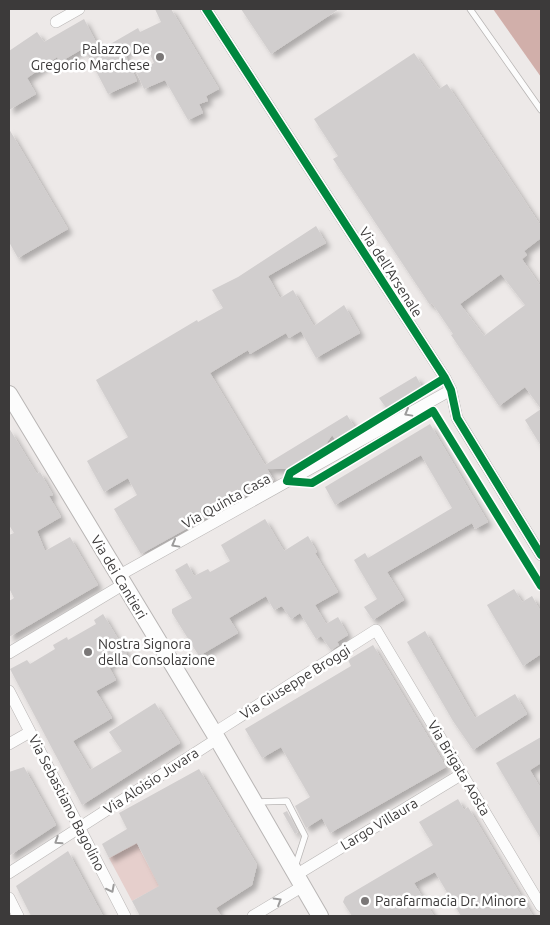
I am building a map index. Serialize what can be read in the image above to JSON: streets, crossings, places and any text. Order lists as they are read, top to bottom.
{
  "streets": {
    "main road": ["Via dei Cantieri"],
    "street": [
      "Via dell'Arsenale",
      "Via Quinta Casa",
      "Via Giuseppe Broggi",
      "Via Brigata Aosta",
      "Via Aloisio Juvara",
      "Via Sebastiano Bagolino",
      "Largo Villaura"
    ]
  },
  "crossings": [
    ["Via dell'Arsenale", "Via Quinta Casa"],
    ["Via Quinta Casa", "Via dei Cantieri"],
    ["Via dei Cantieri", "Via Giuseppe Broggi"],
    ["Via dei Cantieri", "Via Aloisio Juvara"],
    ["Via dei Cantieri", "Largo Villaura"],
    ["Via Giuseppe Broggi", "Via Brigata Aosta"],
    ["Via Giuseppe Broggi", "Via Aloisio Juvara"],
    ["Via Brigata Aosta", "Largo Villaura"],
    ["Via Aloisio Juvara", "Via Sebastiano Bagolino"]
  ],
  "one_way": ["Via Quinta Casa", "Via Sebastiano Bagolino"],
  "places": ["Palazzo De Gregorio Marchese", "Nostra Signora della Consolazione", "Parafarmacia Dr. Minore"]
}
